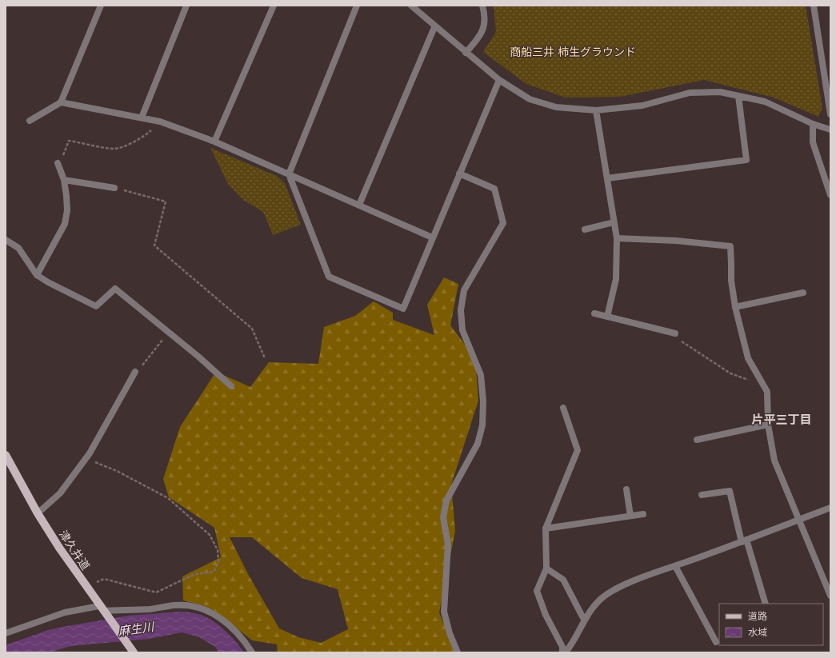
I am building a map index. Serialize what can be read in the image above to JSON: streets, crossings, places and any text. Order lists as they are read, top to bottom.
{
  "streets": {
    "main road": ["津久井道"]
  },
  "districts": ["片平三丁目"],
  "water": ["麻生川"],
  "parks": ["商船三井 柿生グラウンド"],
  "legend": ["道路", "水域"]
}
